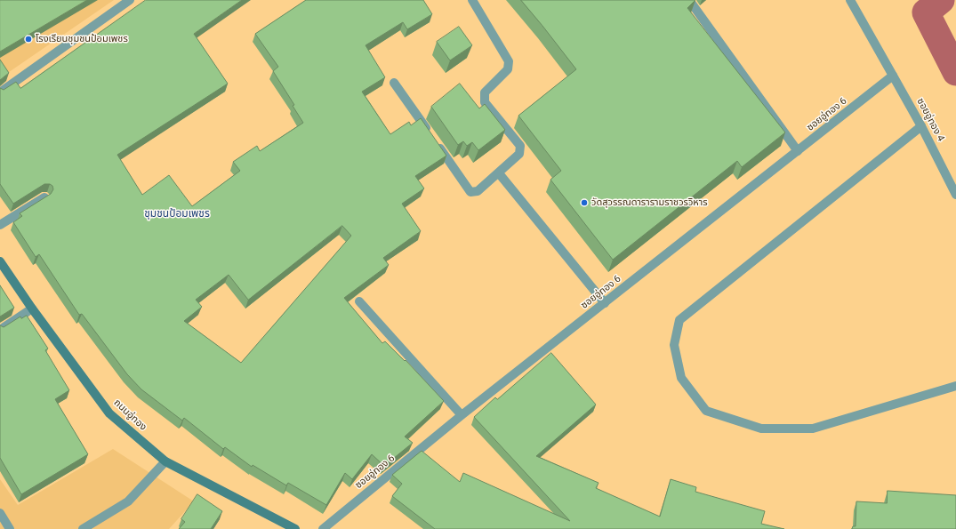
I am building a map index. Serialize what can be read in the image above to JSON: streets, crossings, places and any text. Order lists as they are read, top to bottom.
{
  "streets": {
    "main road": ["ถนนอู่ทอง"],
    "street": ["ซอยอู่ทอง 6", "ซอยอู่ทอง 4"]
  },
  "crossings": [
    ["ซอยอู่ทอง 6", "ซอยอู่ทอง 4"]
  ],
  "districts": ["ชุมชนป้อมเพชร"],
  "places": ["โรงเรียนชุมชนป้อมเพชร", "วัดสุวรรณดารารามราชวรวิหาร"]
}
